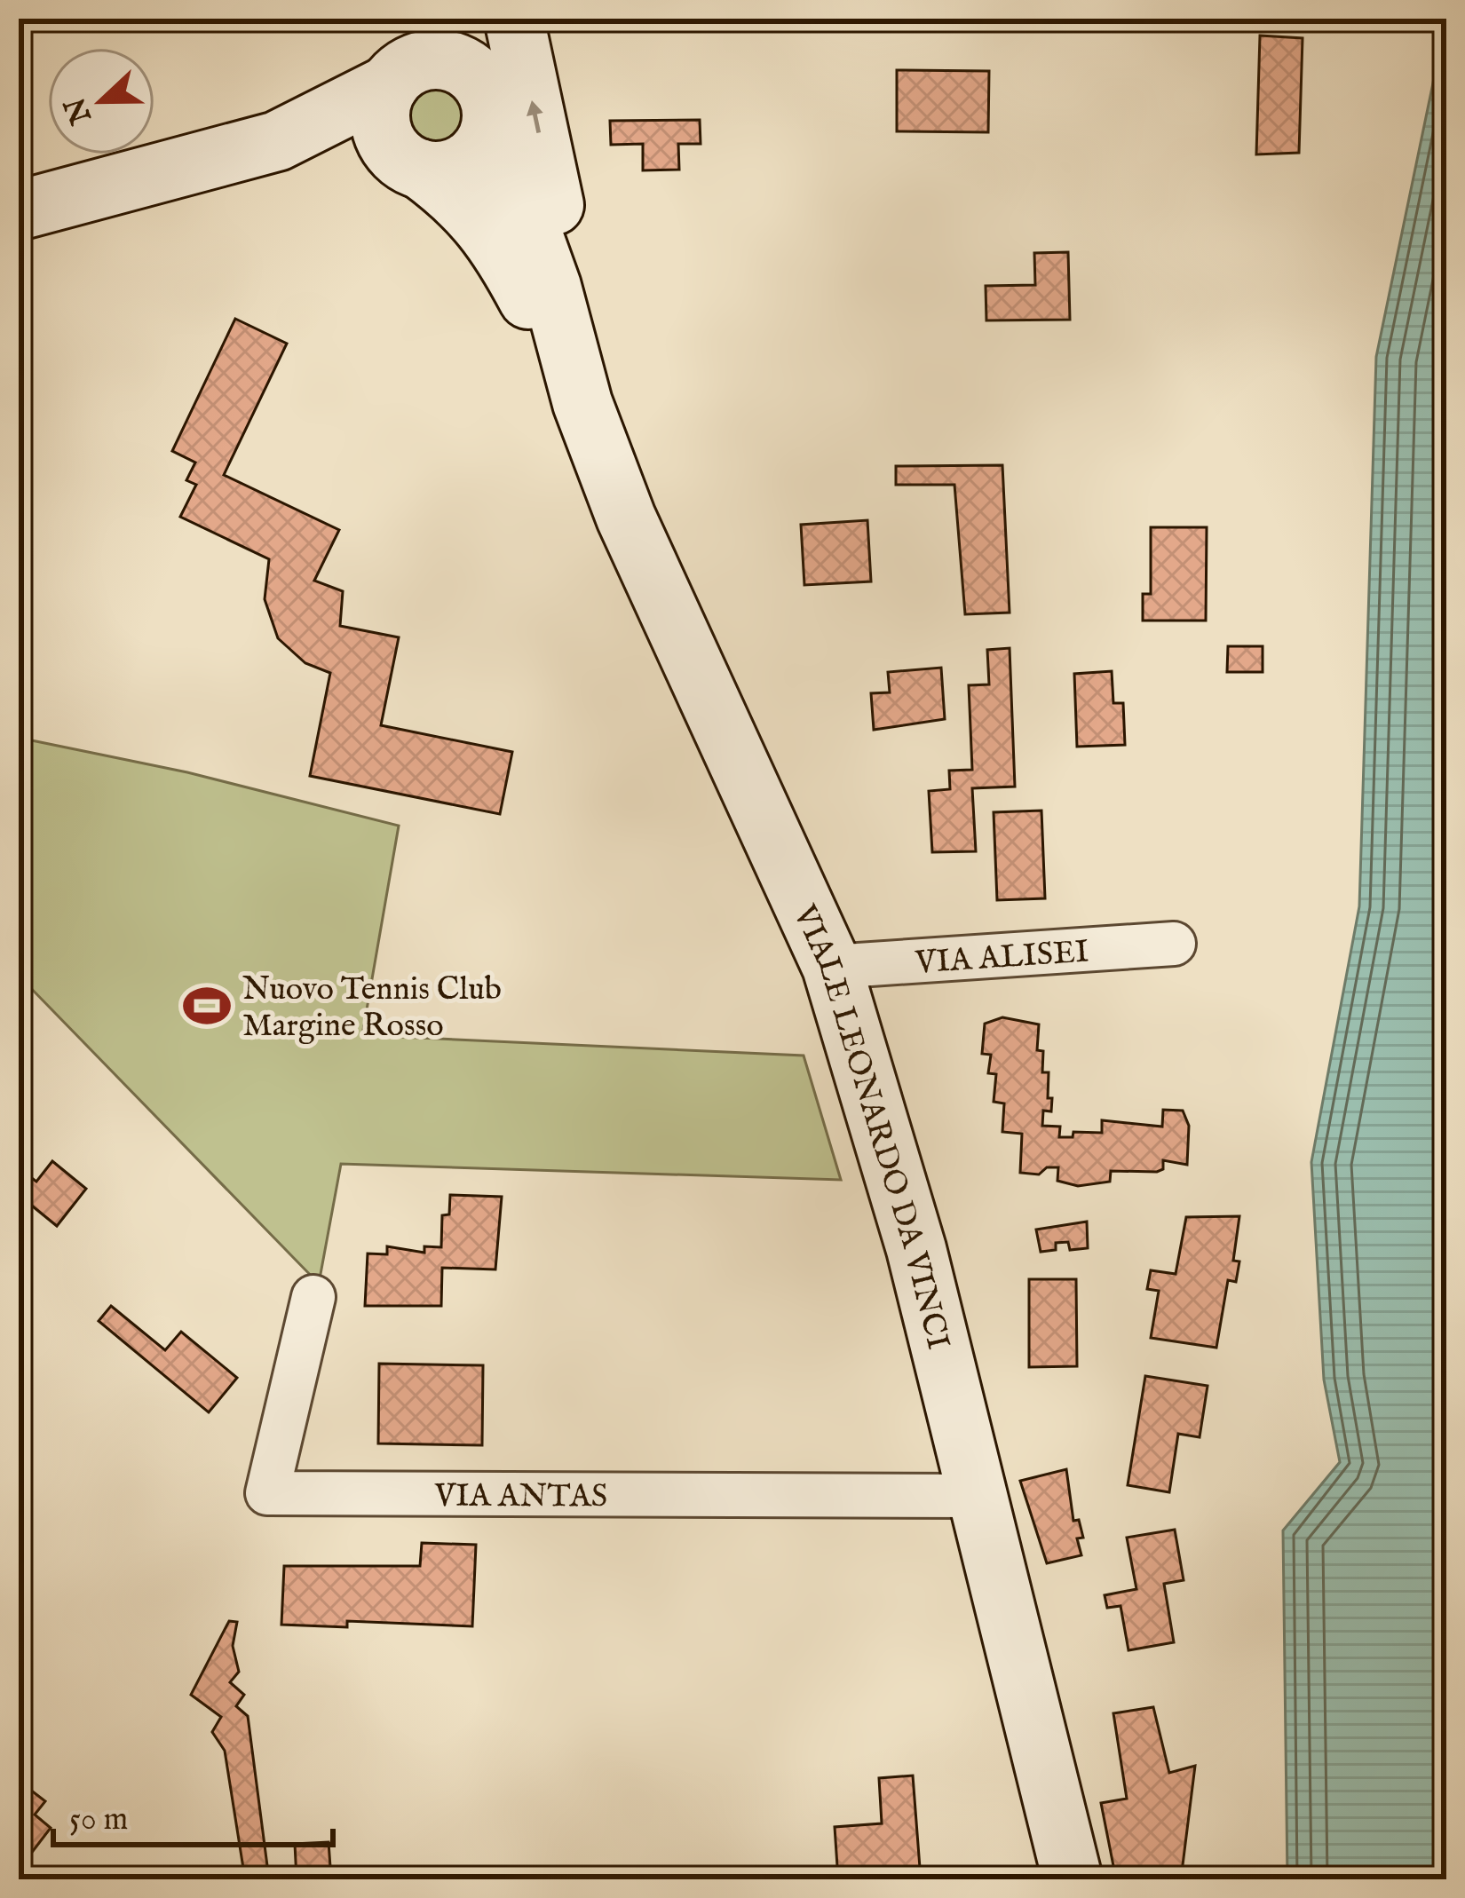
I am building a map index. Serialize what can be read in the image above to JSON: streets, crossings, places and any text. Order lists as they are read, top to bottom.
{
  "streets": {
    "main road": ["VIALE LEONARDO DA VINCI"],
    "street": ["VIA ALISEI", "VIA ANTAS"]
  },
  "crossings": [
    ["VIA ALISEI", "VIALE LEONARDO DA VINCI"],
    ["VIALE LEONARDO DA VINCI", "VIA ANTAS"]
  ],
  "places": {
    "sports": ["Nuovo Tennis Club Margine Rosso"]
  },
  "scale_bar": "50 m",
  "north": "left"
}
